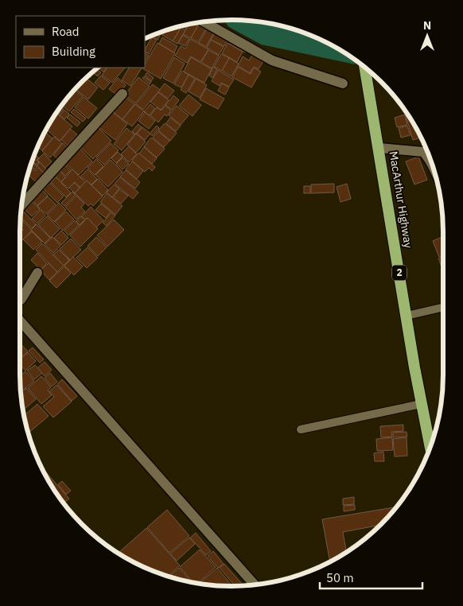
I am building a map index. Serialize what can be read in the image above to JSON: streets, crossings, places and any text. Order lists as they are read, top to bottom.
{
  "streets": {
    "highway": ["MacArthur Highway", "2"]
  },
  "legend": ["Road", "Building"],
  "scale_bar": "50 m",
  "north": "top"
}
